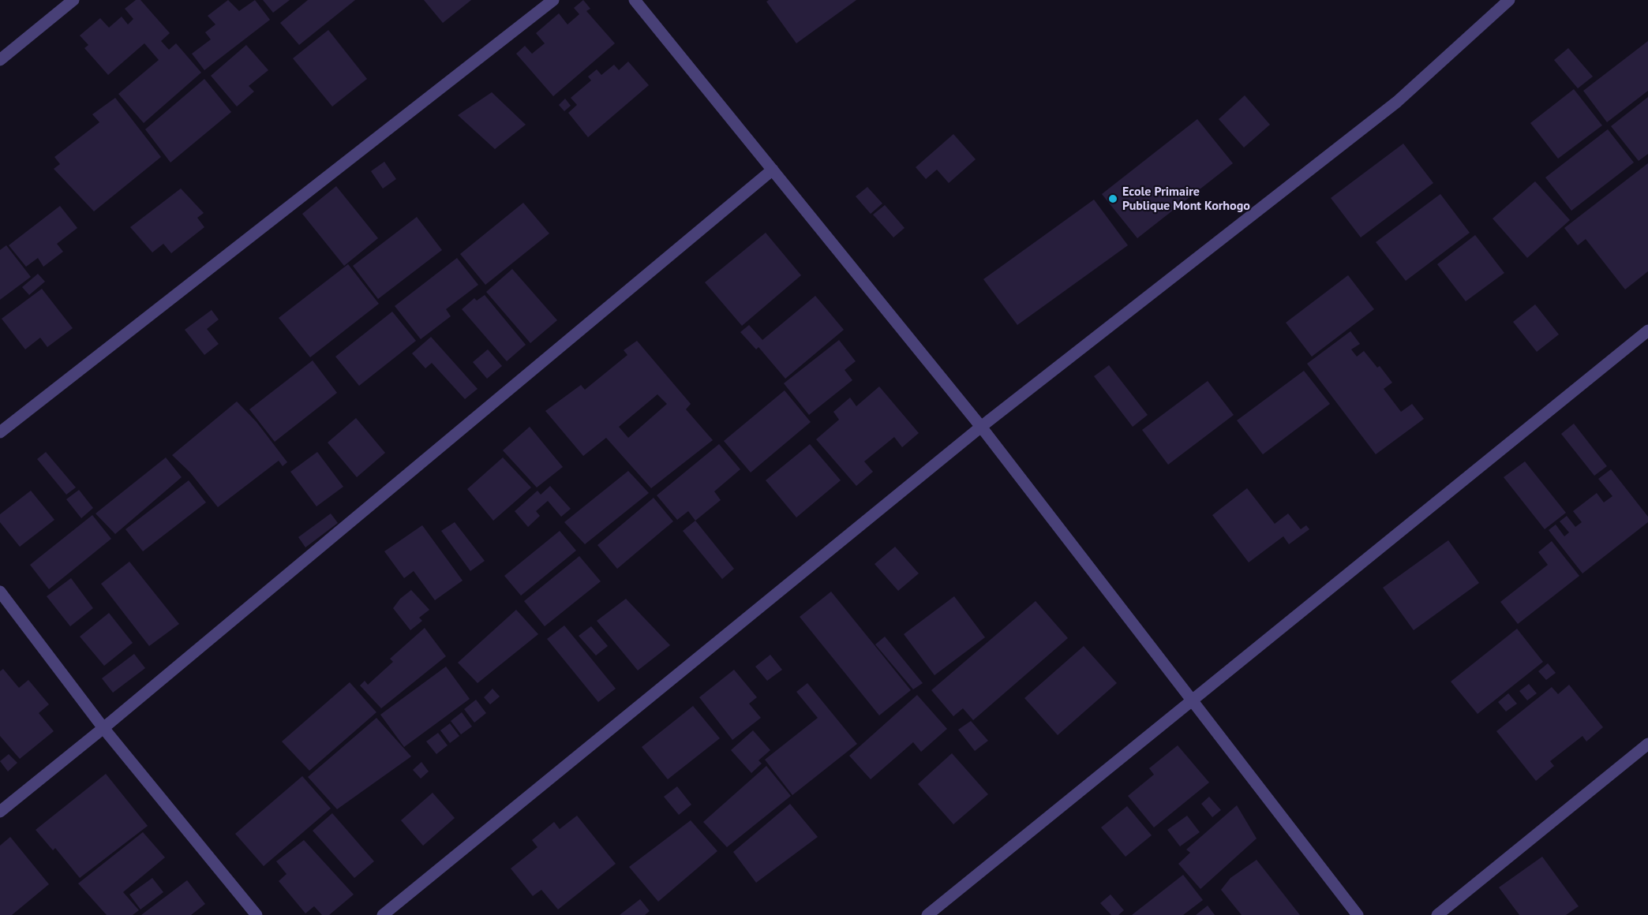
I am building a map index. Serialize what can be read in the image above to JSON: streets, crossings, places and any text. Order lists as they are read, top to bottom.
{
  "places": ["Ecole Primaire Publique Mont Korhogo"]
}
